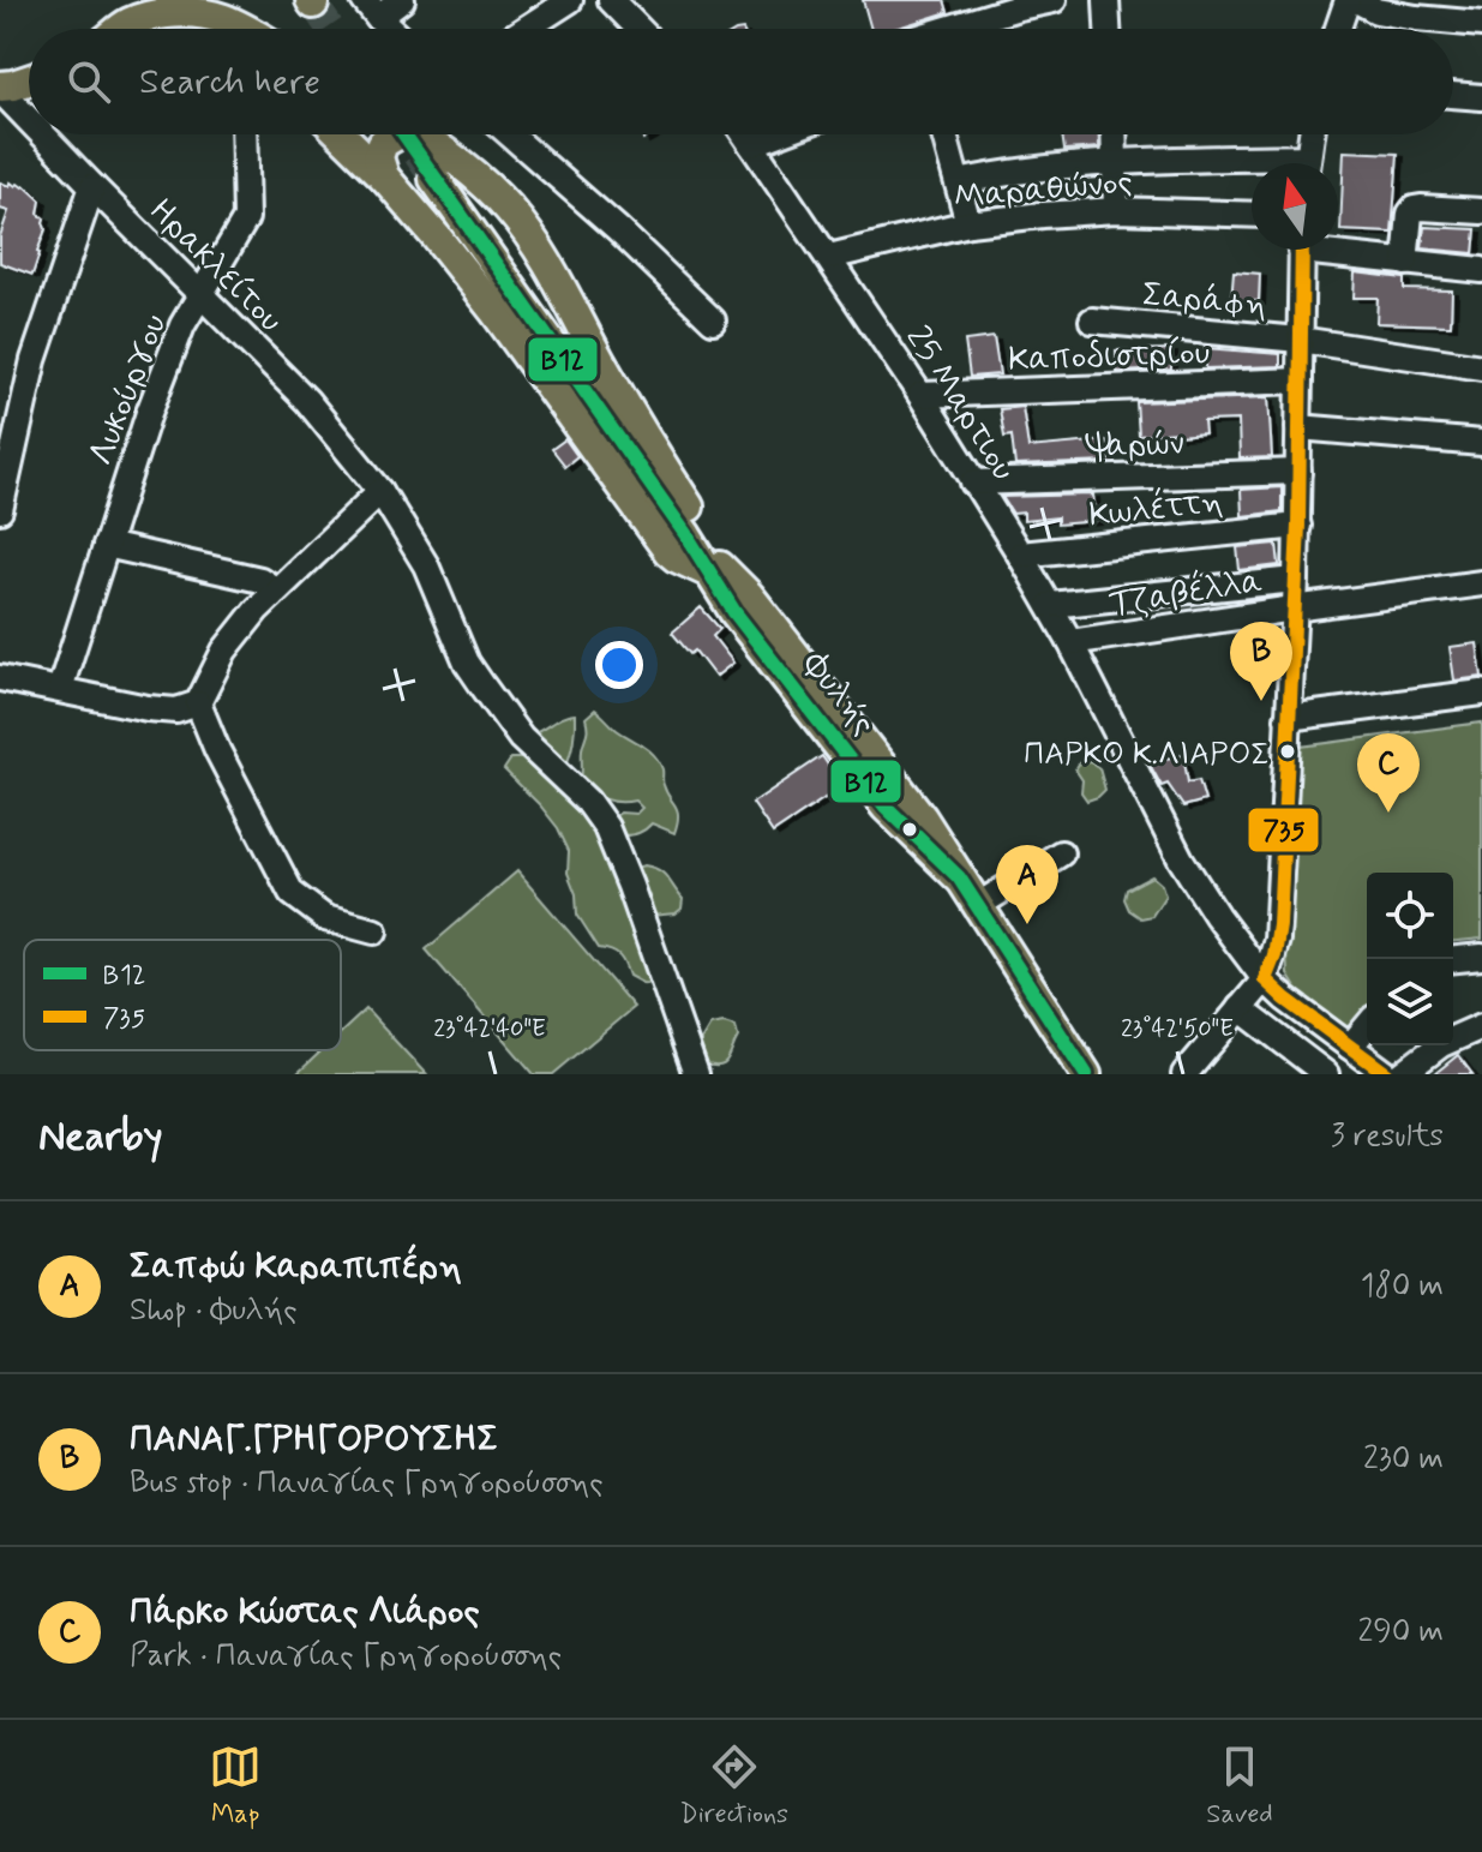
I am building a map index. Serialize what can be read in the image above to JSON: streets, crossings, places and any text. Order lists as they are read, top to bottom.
{
  "streets": {
    "main road": ["Φυλής"],
    "street": [
      "Μαραθώνος",
      "Ηρακλείτου",
      "Σαράφη",
      "Καποδιστρίου",
      "Λυκούργου",
      "25 Μαρτιου",
      "Ψαρών",
      "Κωλέττη",
      "Τζαβέλλα"
    ]
  },
  "crossings": [
    ["Μαραθώνος", "25 Μαρτιου"],
    ["Ηρακλείτου", "Λυκούργου"],
    ["Καποδιστρίου", "25 Μαρτιου"],
    ["25 Μαρτιου", "Ψαρών"],
    ["25 Μαρτιου", "Κωλέττη"],
    ["25 Μαρτιου", "Τζαβέλλα"]
  ],
  "places": ["ΠΑΡΚΟ Κ.ΛΙΑΡΟΣ"],
  "lines": ["transit line Β12", "transit line 735"],
  "legend": ["Β12", "735"],
  "north": "top",
  "page": {
    "search": "Search here",
    "pins": ["B", "C", "A"],
    "heading": ["Nearby", "3 results"],
    "list": [
      {
        "mark": "A",
        "name": "Σαπφώ Καραπιπέρη",
        "note": "Shop · Φυλής",
        "value": "180 m"
      },
      {
        "mark": "B",
        "name": "ΠΑΝΑΓ.ΓΡΗΓΟΡΟΥΣΗΣ",
        "note": "Bus stop · Παναγίας Γρηγορούσσης",
        "value": "230 m"
      },
      {
        "mark": "C",
        "name": "Πάρκο Κώστας Λιάρος",
        "note": "Park · Παναγίας Γρηγορούσσης",
        "value": "290 m"
      }
    ],
    "nav": ["Map", "Directions", "Saved"]
  },
  "coordinates": ["23°42'40\"E", "23°42'50\"E"]
}
